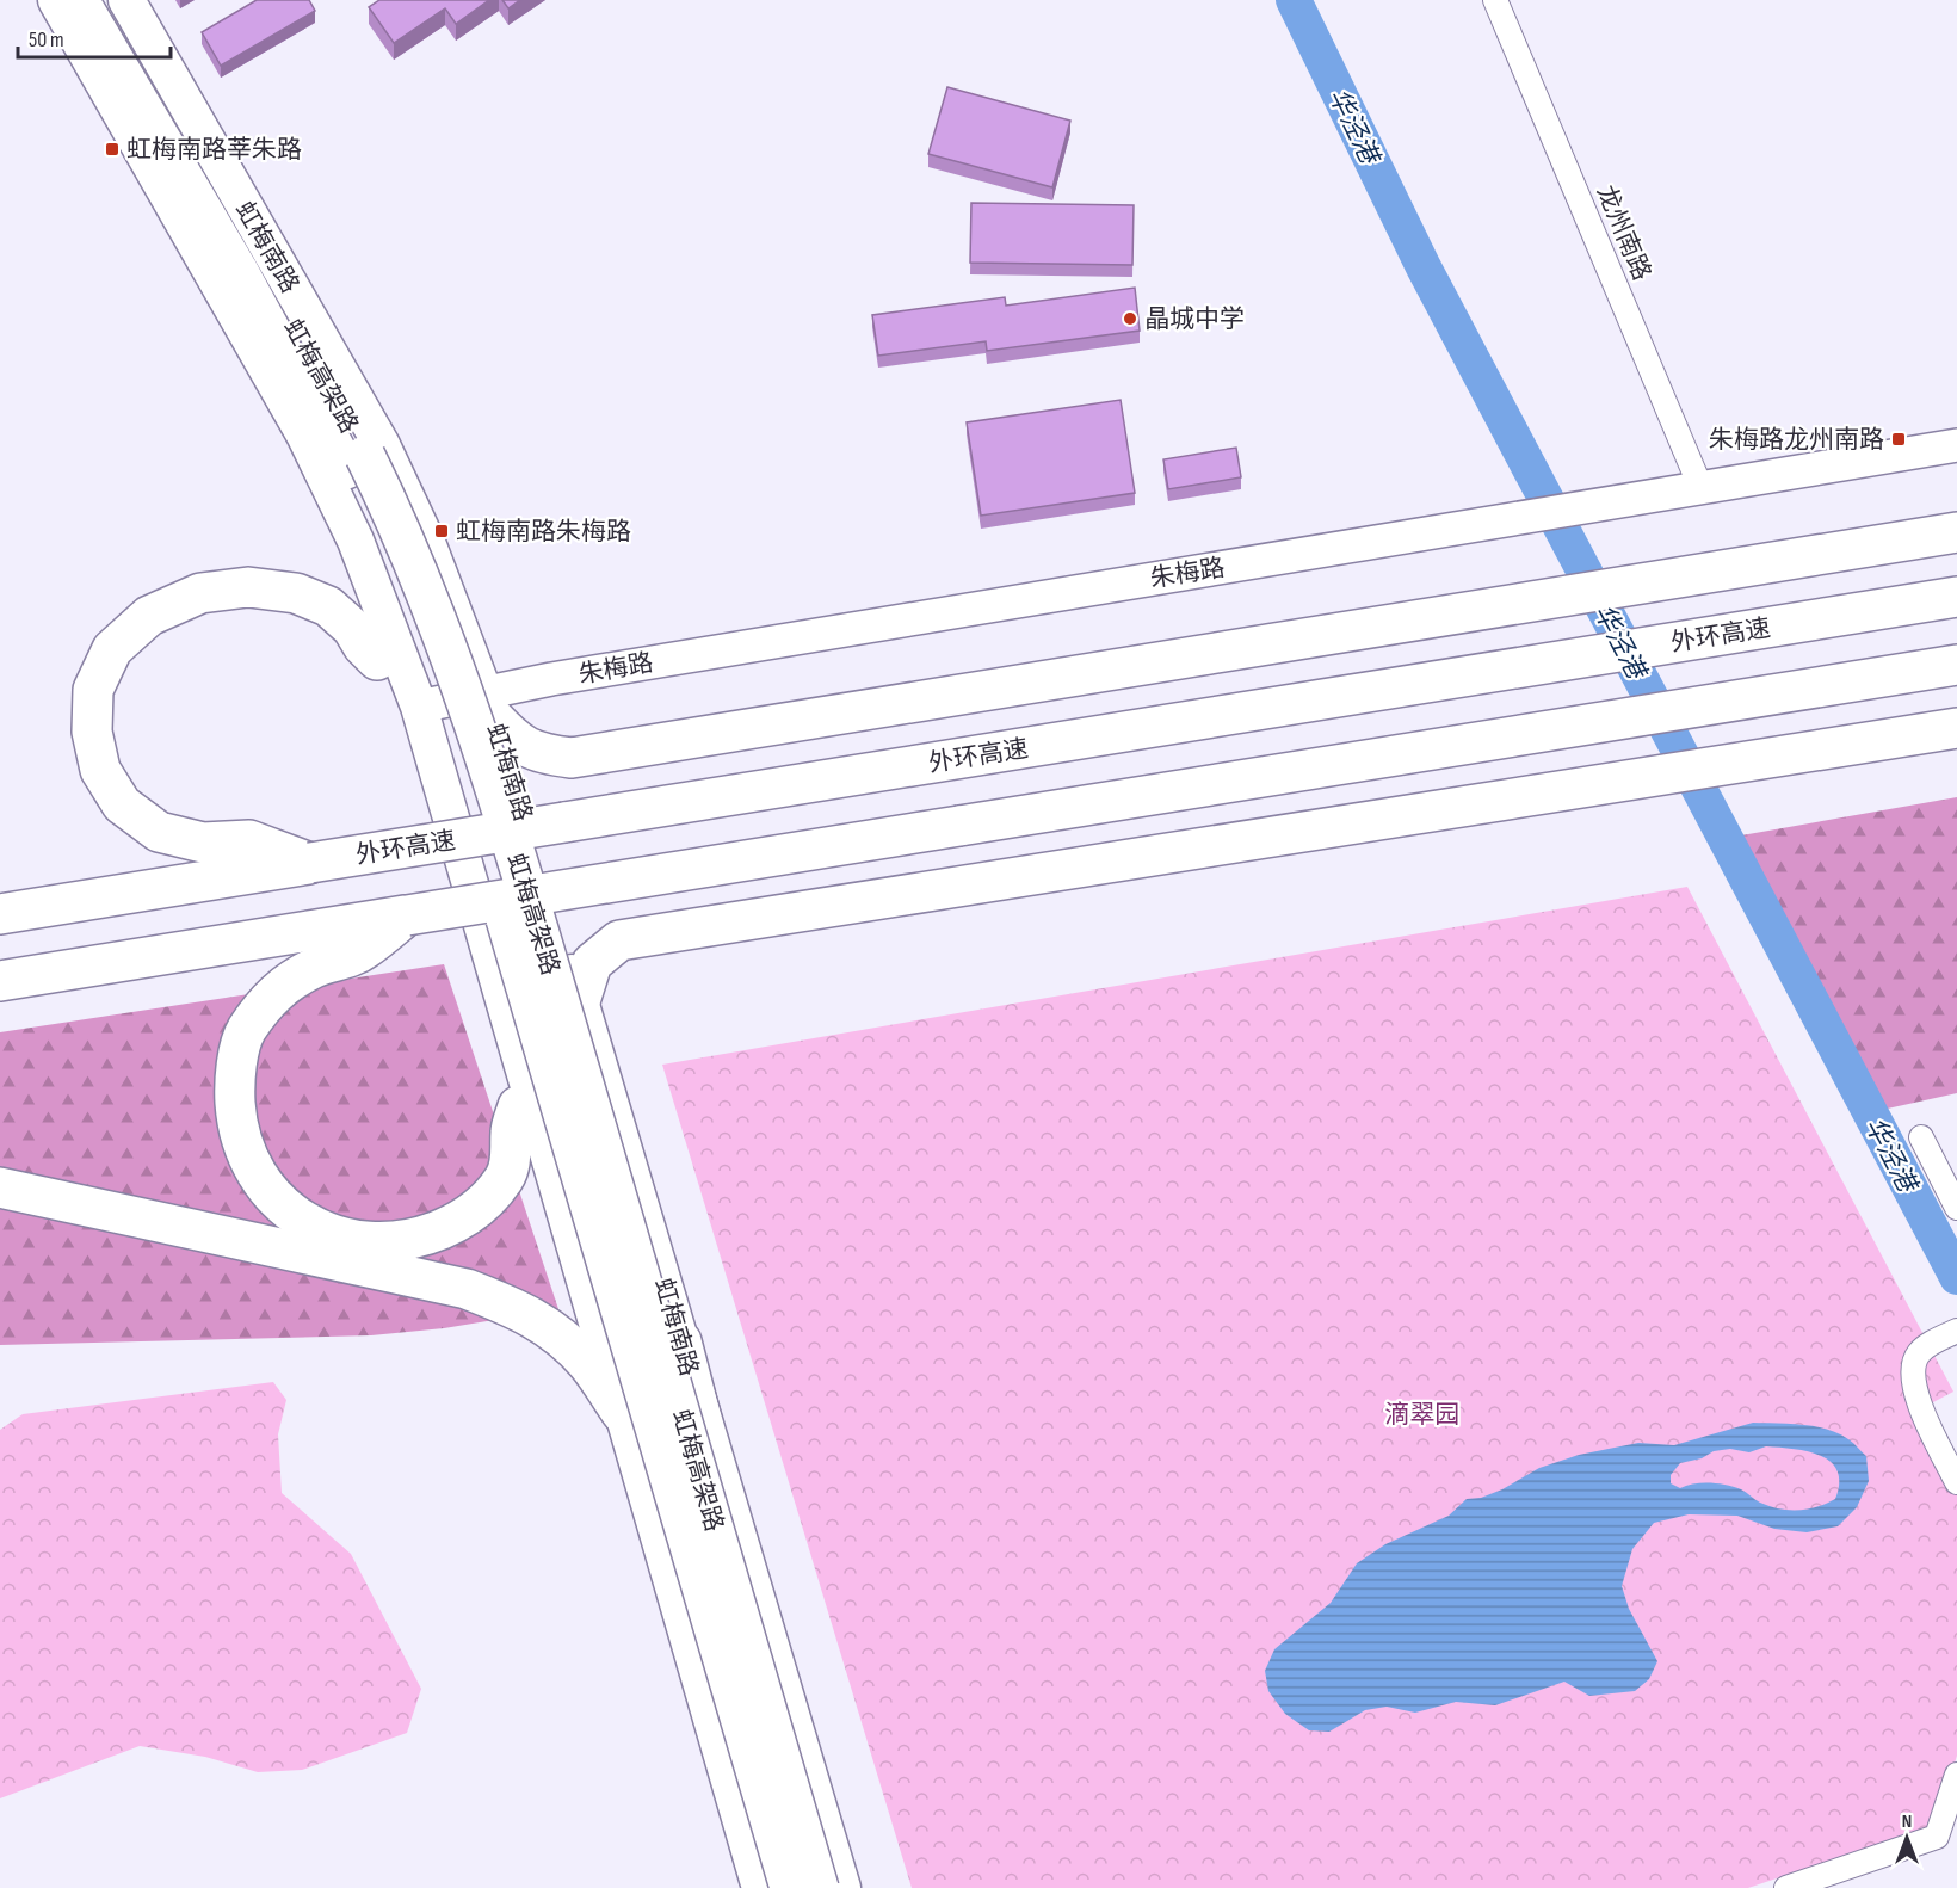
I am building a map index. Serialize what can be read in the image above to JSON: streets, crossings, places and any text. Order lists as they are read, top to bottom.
{
  "streets": {
    "highway": ["虹梅高架路", "外环高速"],
    "main road": ["虹梅南路"],
    "street": ["龙州南路", "朱梅路"]
  },
  "crossings": [
    ["龙州南路", "朱梅路"],
    ["虹梅南路", "朱梅路"]
  ],
  "water": ["华泾港"],
  "parks": ["滴翠园"],
  "places": {
    "transit": ["虹梅南路莘朱路", "朱梅路龙州南路", "虹梅南路朱梅路"],
    "other": ["晶城中学"]
  },
  "scale_bar": "50 m",
  "north": "top"
}
